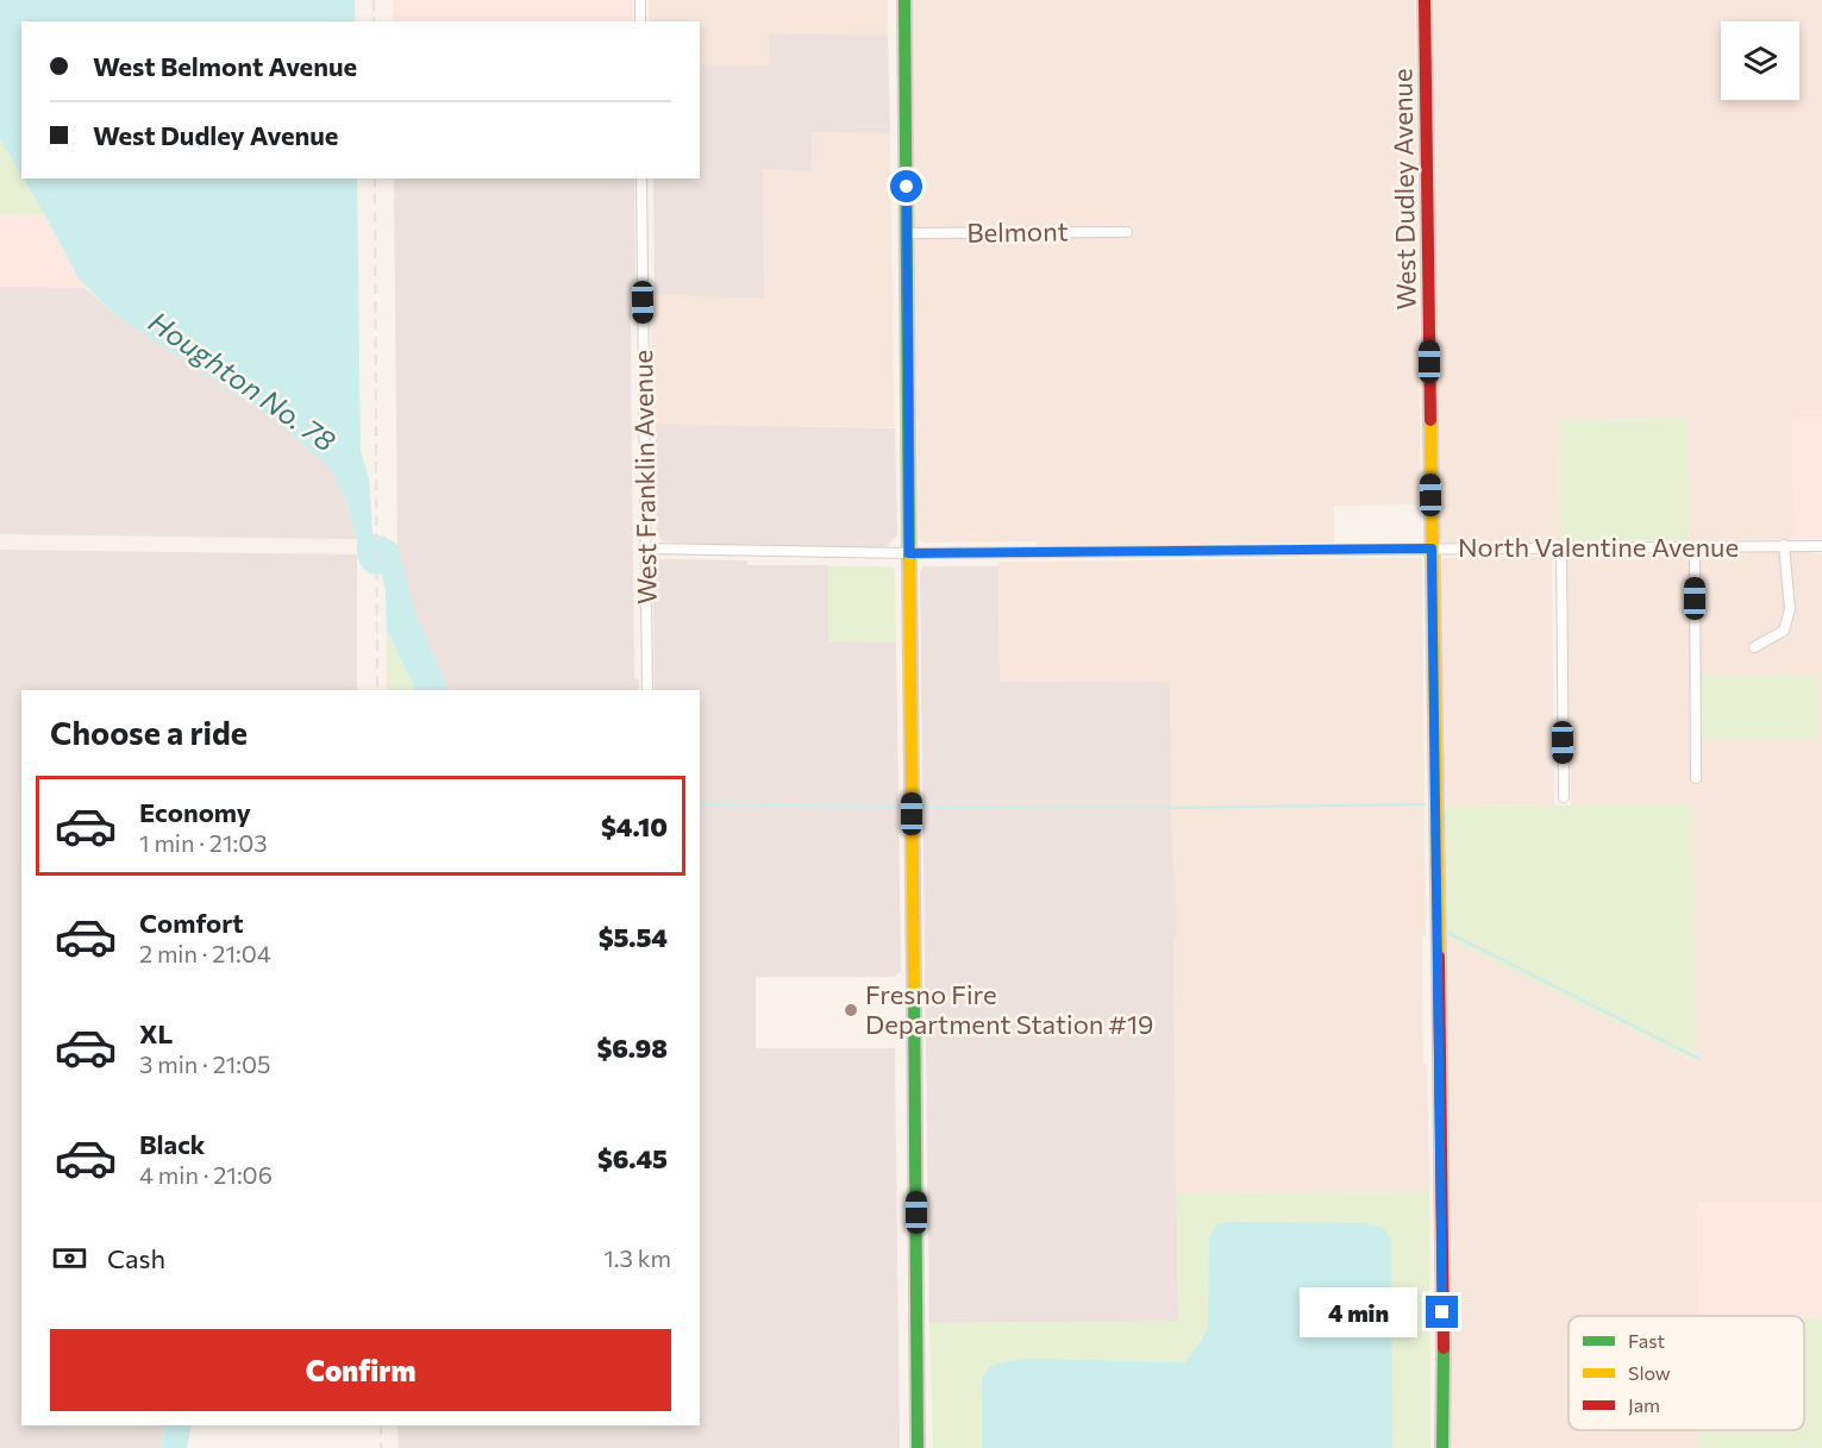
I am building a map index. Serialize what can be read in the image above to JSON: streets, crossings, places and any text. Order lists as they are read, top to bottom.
{
  "streets": {
    "street": [
      "West Dudley Avenue",
      "Belmont",
      "West Franklin Avenue",
      "North Valentine Avenue"
    ]
  },
  "crossings": [
    ["West Dudley Avenue", "North Valentine Avenue"],
    ["West Franklin Avenue", "North Valentine Avenue"]
  ],
  "water": ["Houghton No. 78"],
  "places": ["Fresno Fire Department Station #19"],
  "legend": ["Fast", "Slow", "Jam"],
  "page": {
    "banner": ["West Belmont Avenue", "West Dudley Avenue"],
    "heading": "Choose a ride",
    "list": [
      {
        "name": "Economy",
        "note": "1 min · 21:03",
        "value": "$4.10"
      },
      {
        "name": "Comfort",
        "note": "2 min · 21:04",
        "value": "$5.54"
      },
      {
        "name": "XL",
        "note": "3 min · 21:05",
        "value": "$6.98"
      },
      {
        "name": "Black",
        "note": "4 min · 21:06",
        "value": "$6.45"
      }
    ],
    "pay": ["Cash", "1.3 km"],
    "bubble": "4 min",
    "buttons": "Confirm"
  }
}
